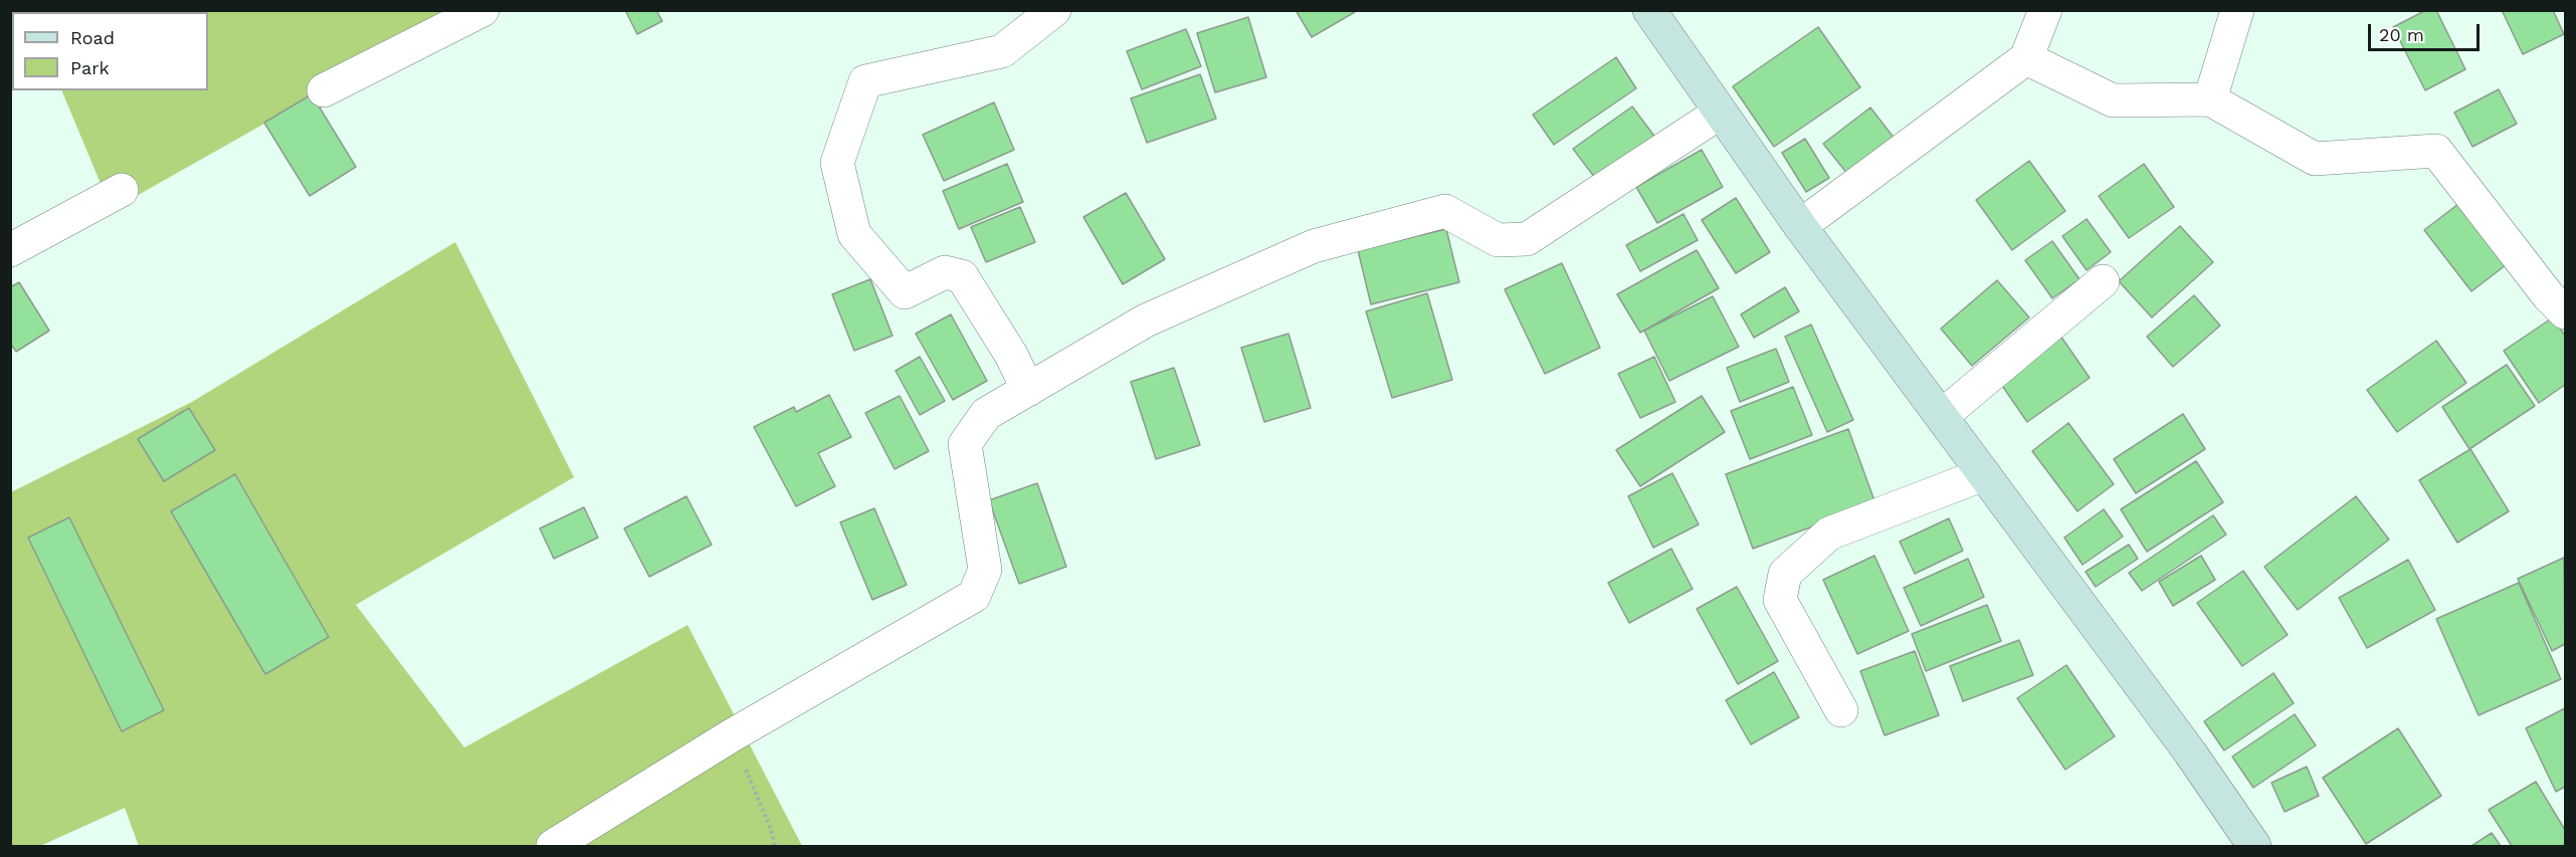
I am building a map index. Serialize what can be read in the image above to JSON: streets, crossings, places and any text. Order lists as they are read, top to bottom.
{
  "legend": ["Road", "Park"],
  "scale_bar": "20 m"
}
